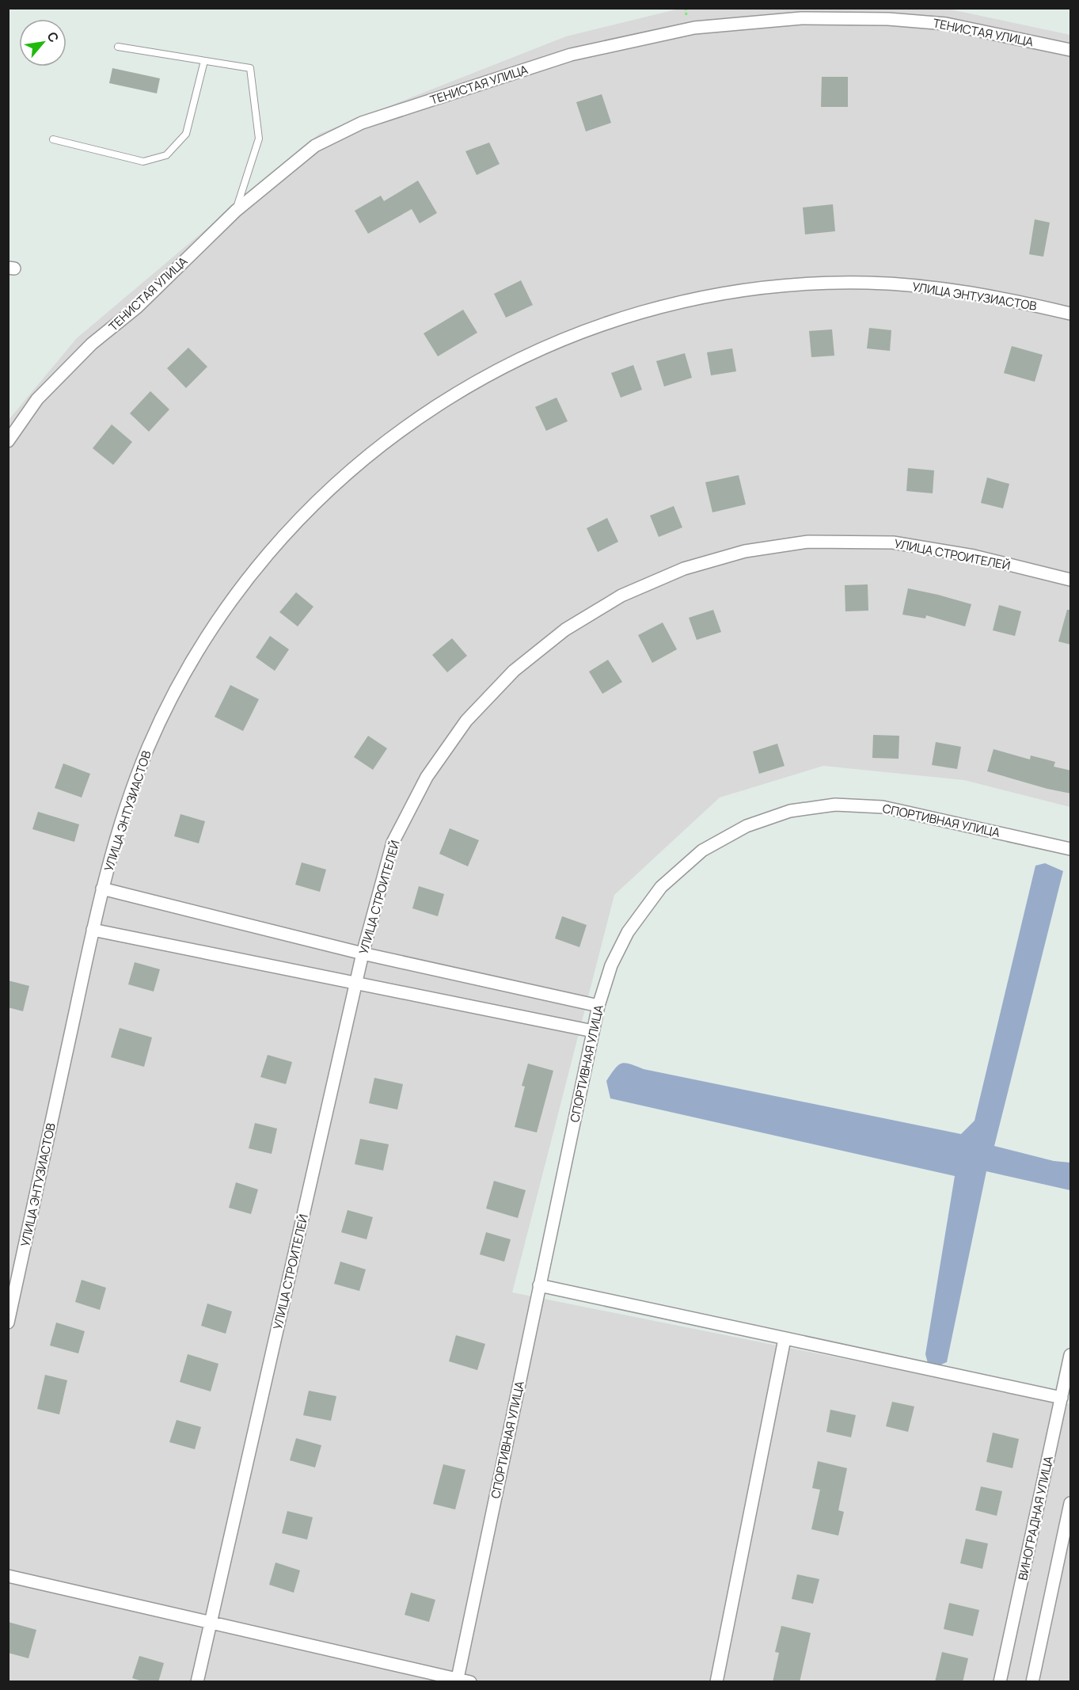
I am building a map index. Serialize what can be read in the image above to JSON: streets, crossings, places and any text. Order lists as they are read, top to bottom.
{
  "streets": {
    "street": [
      "ТЕНИСТАЯ УЛИЦА",
      "УЛИЦА ЭНТУЗИАСТОВ",
      "УЛИЦА СТРОИТЕЛЕЙ",
      "СПОРТИВНАЯ УЛИЦА",
      "ВИНОГРАДНАЯ УЛИЦА"
    ]
  },
  "north": "top right"
}
